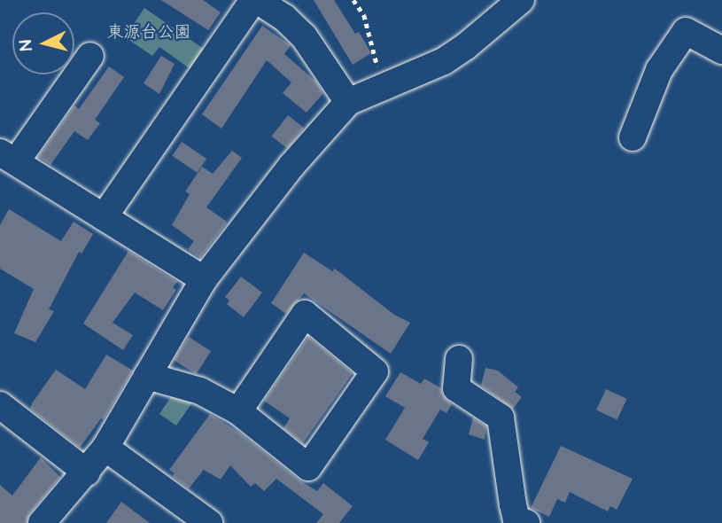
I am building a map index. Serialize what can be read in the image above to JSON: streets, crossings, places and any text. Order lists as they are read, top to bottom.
{
  "parks": ["東源台公園"],
  "north": "left"
}
